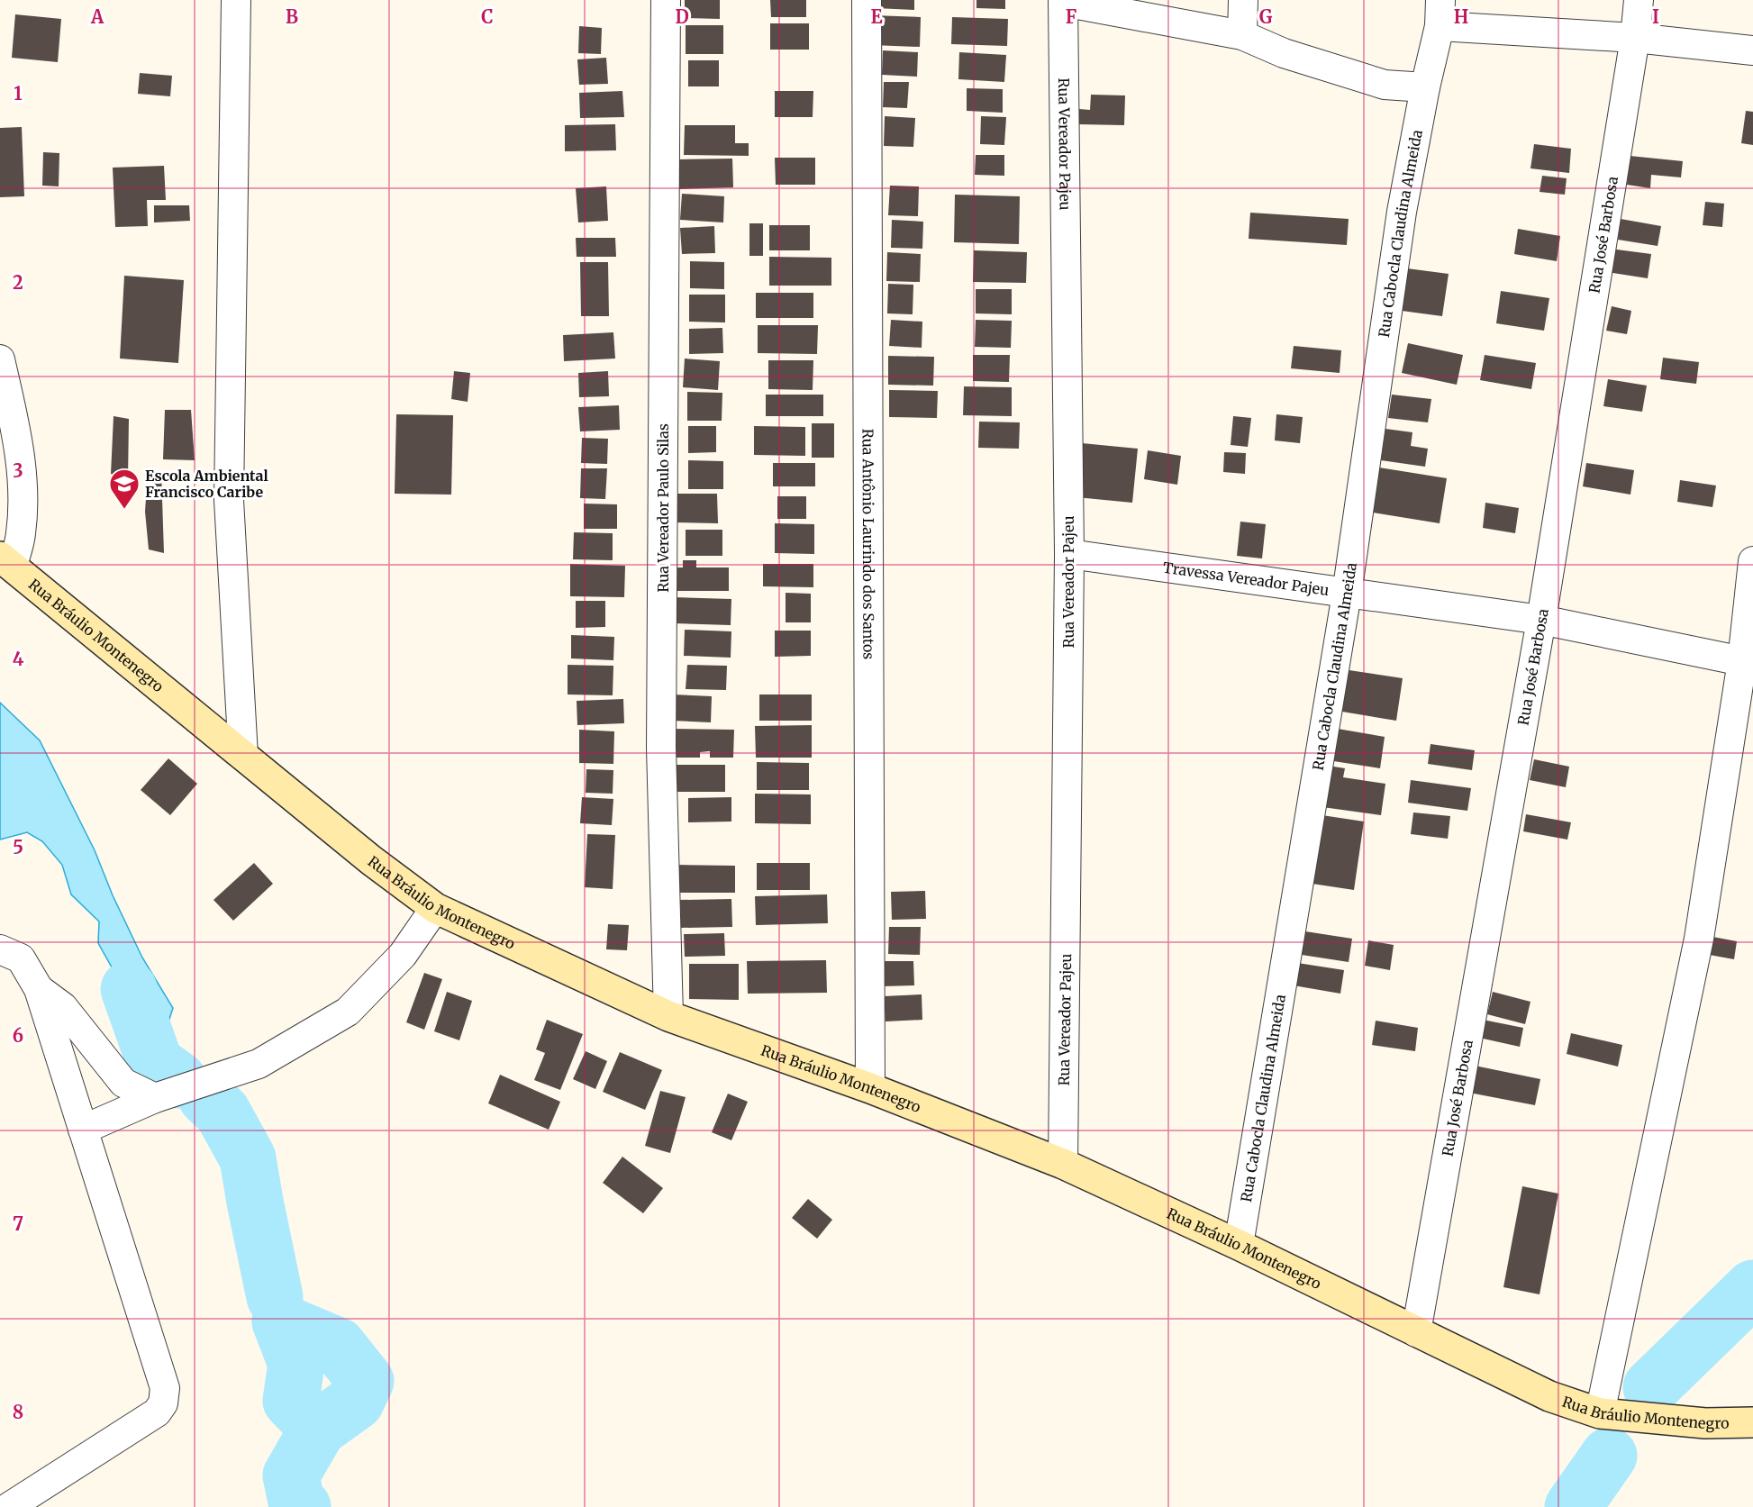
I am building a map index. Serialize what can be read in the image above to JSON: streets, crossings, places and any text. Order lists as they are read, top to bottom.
{
  "streets": {
    "street": [
      "Rua Vereador Pajeu",
      "Rua Cabocla Claudina Almeida",
      "Rua José Barbosa",
      "Rua Vereador Paulo Silas",
      "Rua Antônio Laurindo dos Santos",
      "Travessa Vereador Pajeu",
      "Rua Bráulio Montenegro"
    ]
  },
  "crossings": [
    ["Rua Vereador Pajeu", "Travessa Vereador Pajeu"],
    ["Rua Vereador Pajeu", "Rua Bráulio Montenegro"],
    ["Rua Cabocla Claudina Almeida", "Travessa Vereador Pajeu"],
    ["Rua Cabocla Claudina Almeida", "Rua Bráulio Montenegro"],
    ["Rua José Barbosa", "Travessa Vereador Pajeu"],
    ["Rua José Barbosa", "Rua Bráulio Montenegro"],
    ["Rua Vereador Paulo Silas", "Rua Bráulio Montenegro"],
    ["Rua Antônio Laurindo dos Santos", "Rua Bráulio Montenegro"]
  ],
  "places": {
    "school or university": ["Escola Ambiental Francisco Caribe"]
  },
  "grid": {
    "columns": [
      "A",
      "B",
      "C",
      "D",
      "E",
      "F",
      "G",
      "H",
      "I"
    ],
    "rows": [
      "1",
      "2",
      "3",
      "4",
      "5",
      "6",
      "7",
      "8"
    ]
  }
}
